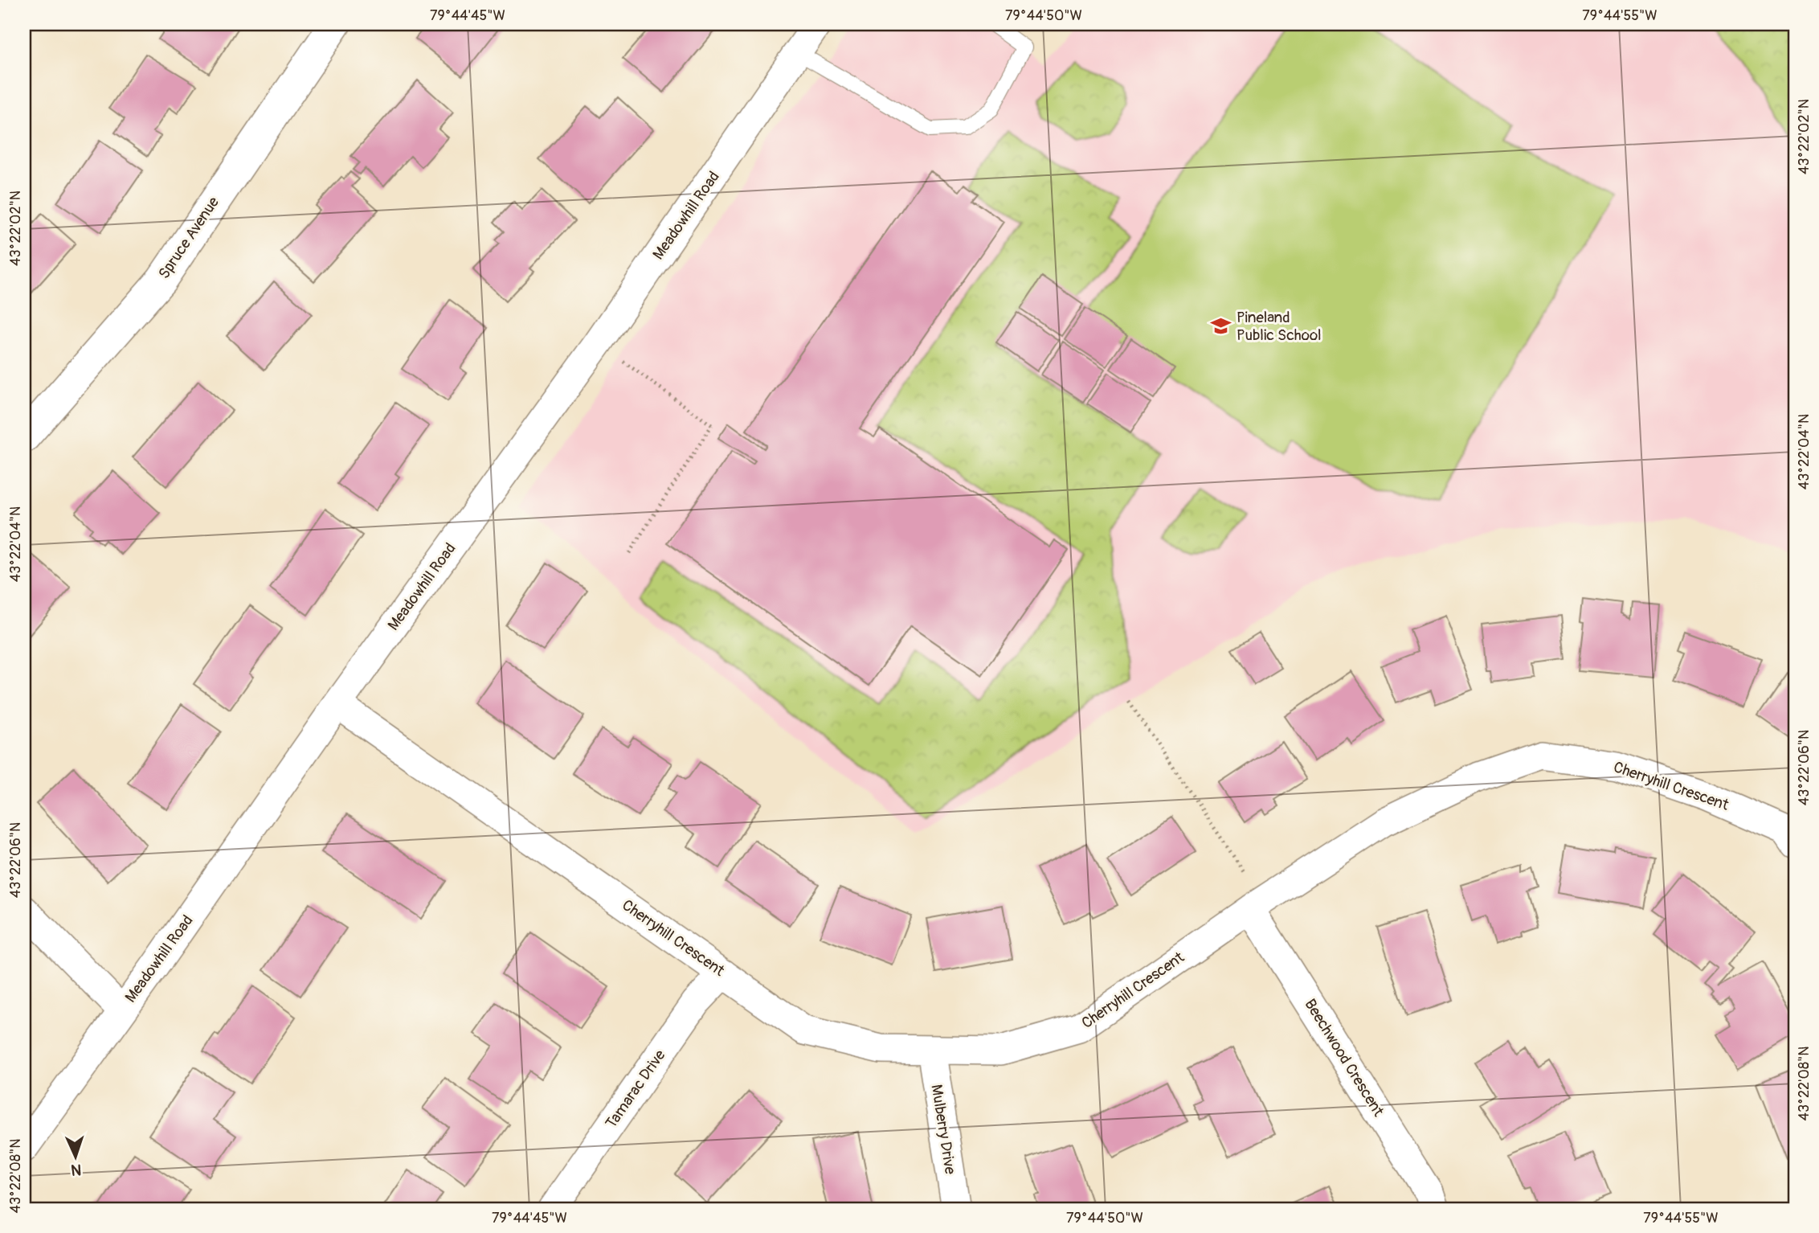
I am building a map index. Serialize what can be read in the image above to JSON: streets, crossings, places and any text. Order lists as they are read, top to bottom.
{
  "streets": {
    "street": [
      "Meadowhill Road",
      "Spruce Avenue",
      "Cherryhill Crescent",
      "Beechwood Crescent",
      "Tamarac Drive",
      "Mulberry Drive"
    ]
  },
  "crossings": [
    ["Meadowhill Road", "Cherryhill Crescent"],
    ["Cherryhill Crescent", "Beechwood Crescent"],
    ["Cherryhill Crescent", "Tamarac Drive"],
    ["Cherryhill Crescent", "Mulberry Drive"]
  ],
  "places": {
    "school or university": ["Pineland Public School"]
  },
  "north": "bottom",
  "coordinates": [
    "79°44'45\"W",
    "79°44'50\"W",
    "79°44'55\"W",
    "43°22'02\"N",
    "43°22'04\"N",
    "43°22'06\"N",
    "43°22'08\"N"
  ]
}
